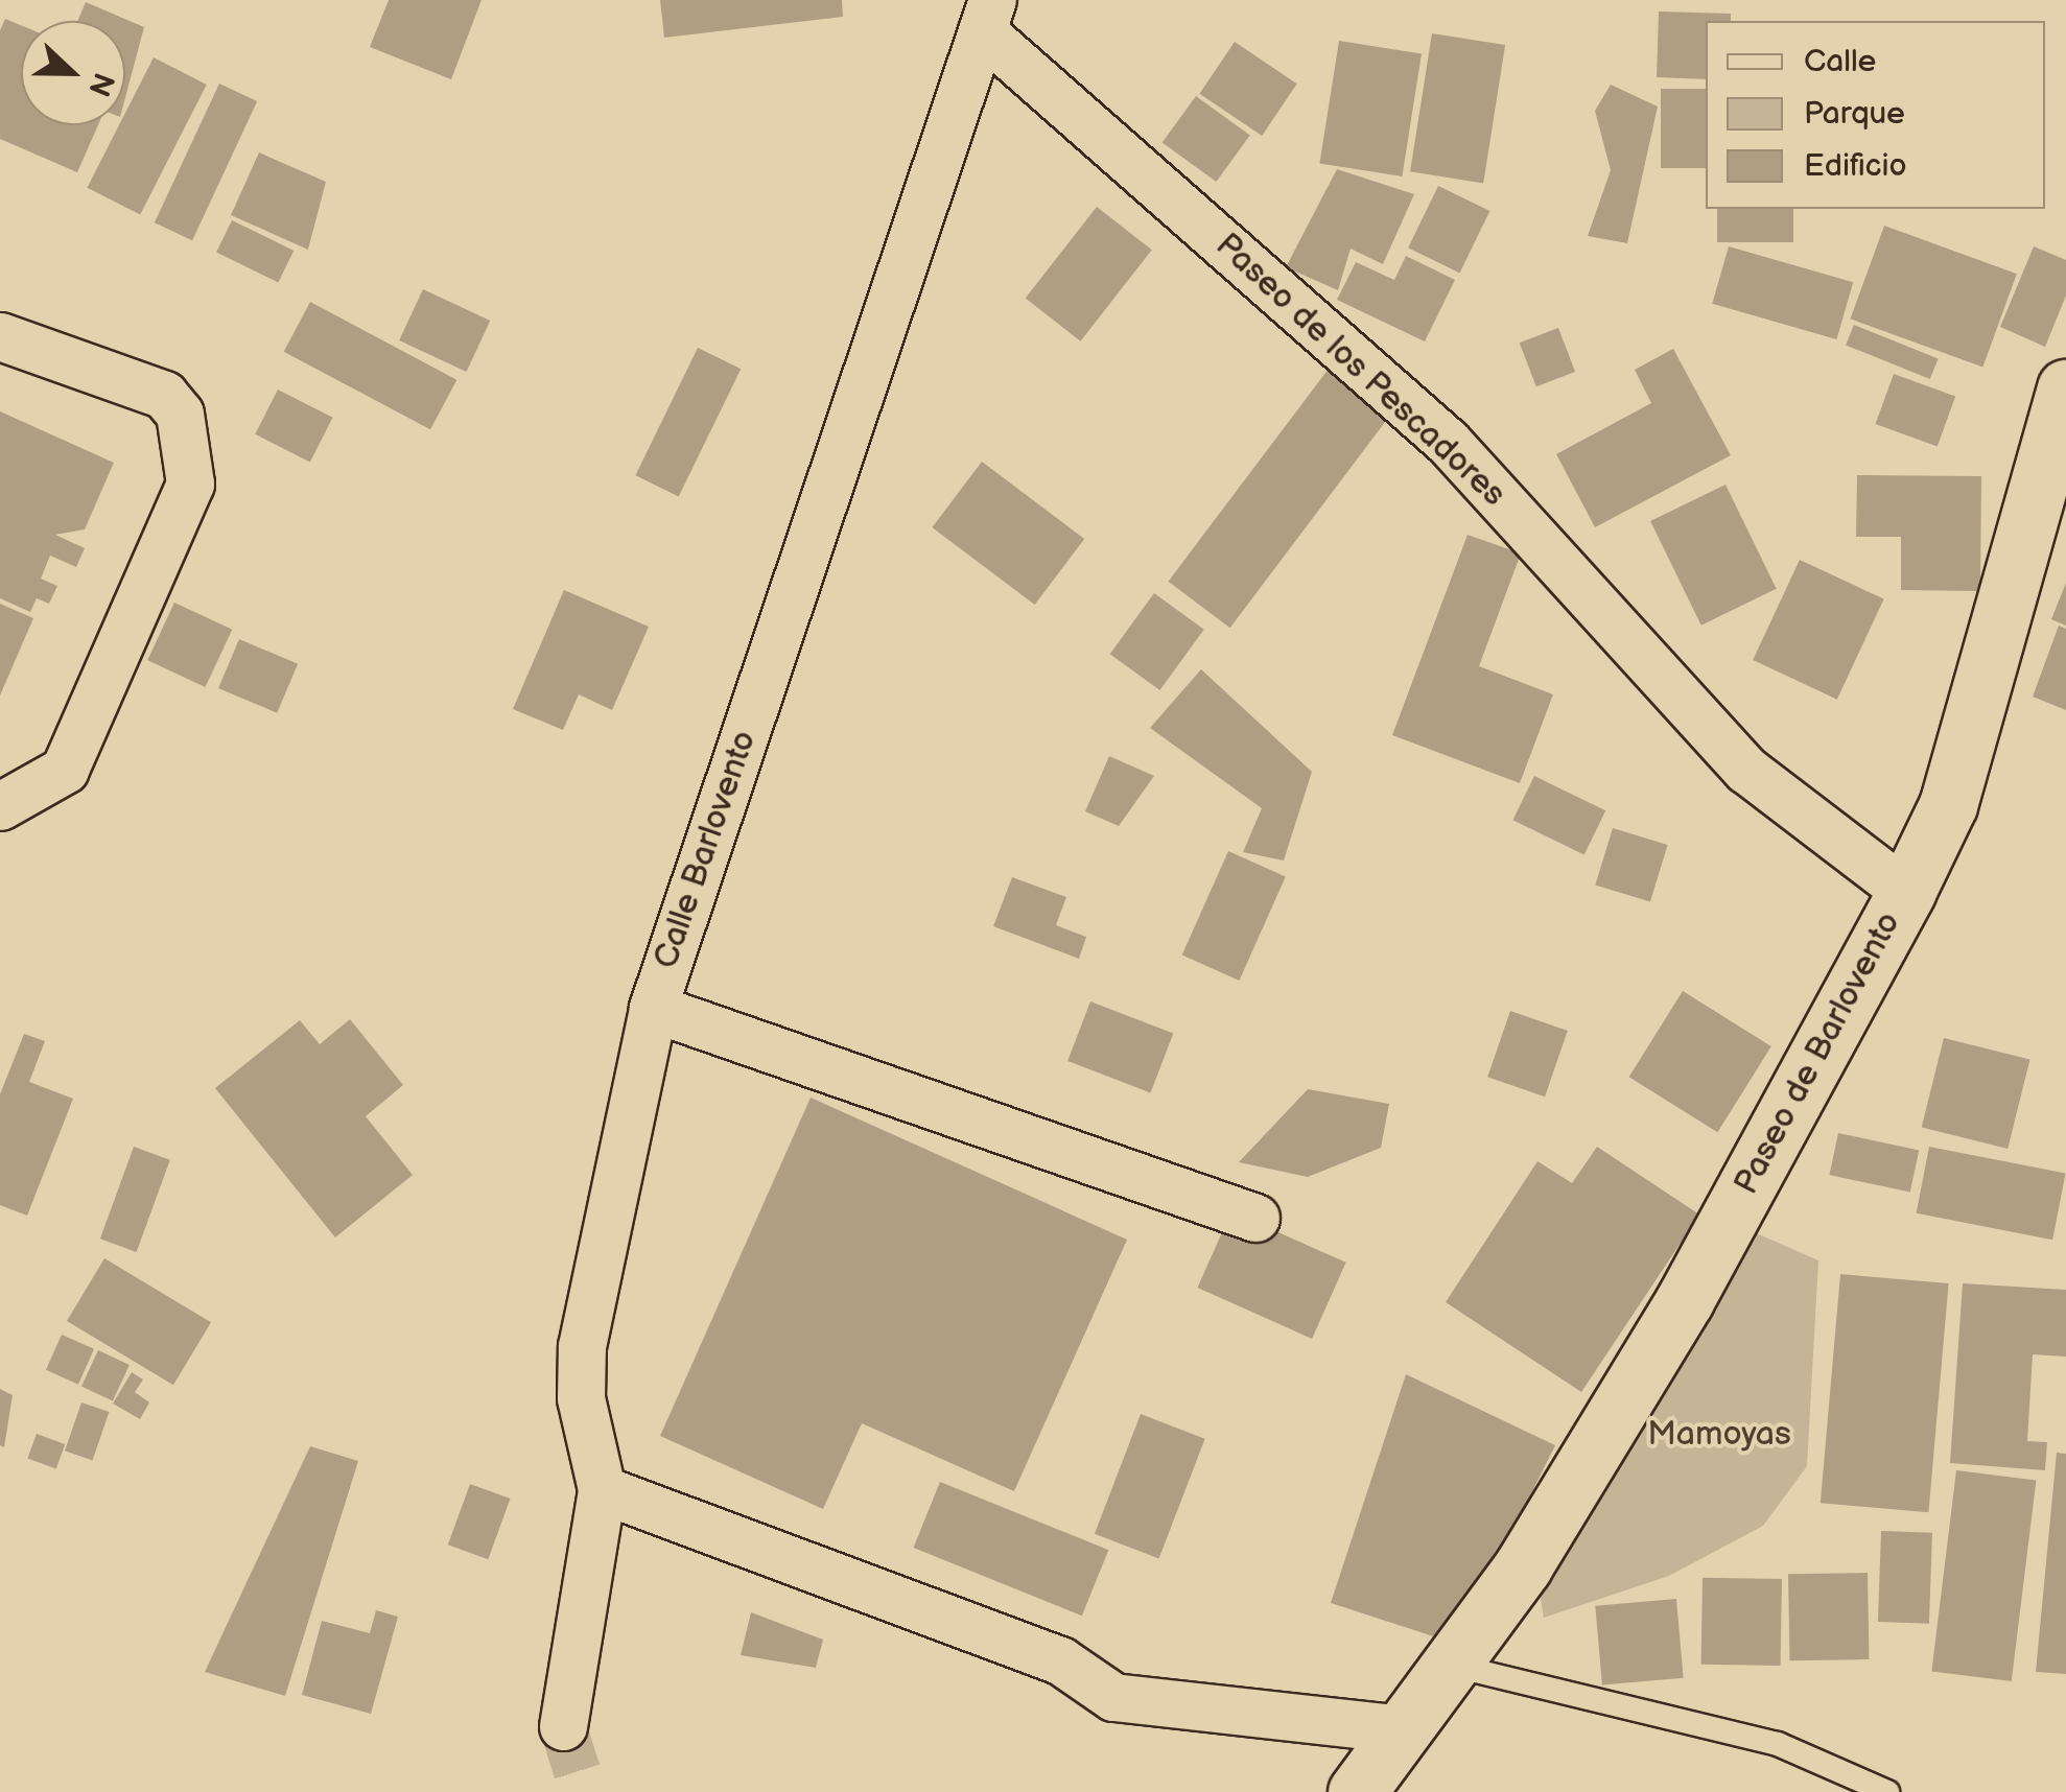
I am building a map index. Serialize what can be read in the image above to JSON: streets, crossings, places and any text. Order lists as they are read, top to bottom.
{
  "streets": {
    "street": ["Paseo de los Pescadores", "Calle Barlovento", "Paseo de Barlovento"]
  },
  "crossings": [
    ["Paseo de los Pescadores", "Calle Barlovento"],
    ["Paseo de los Pescadores", "Paseo de Barlovento"]
  ],
  "parks": ["Mamoyas"],
  "legend": ["Calle", "Parque", "Edificio"],
  "north": "right"
}
